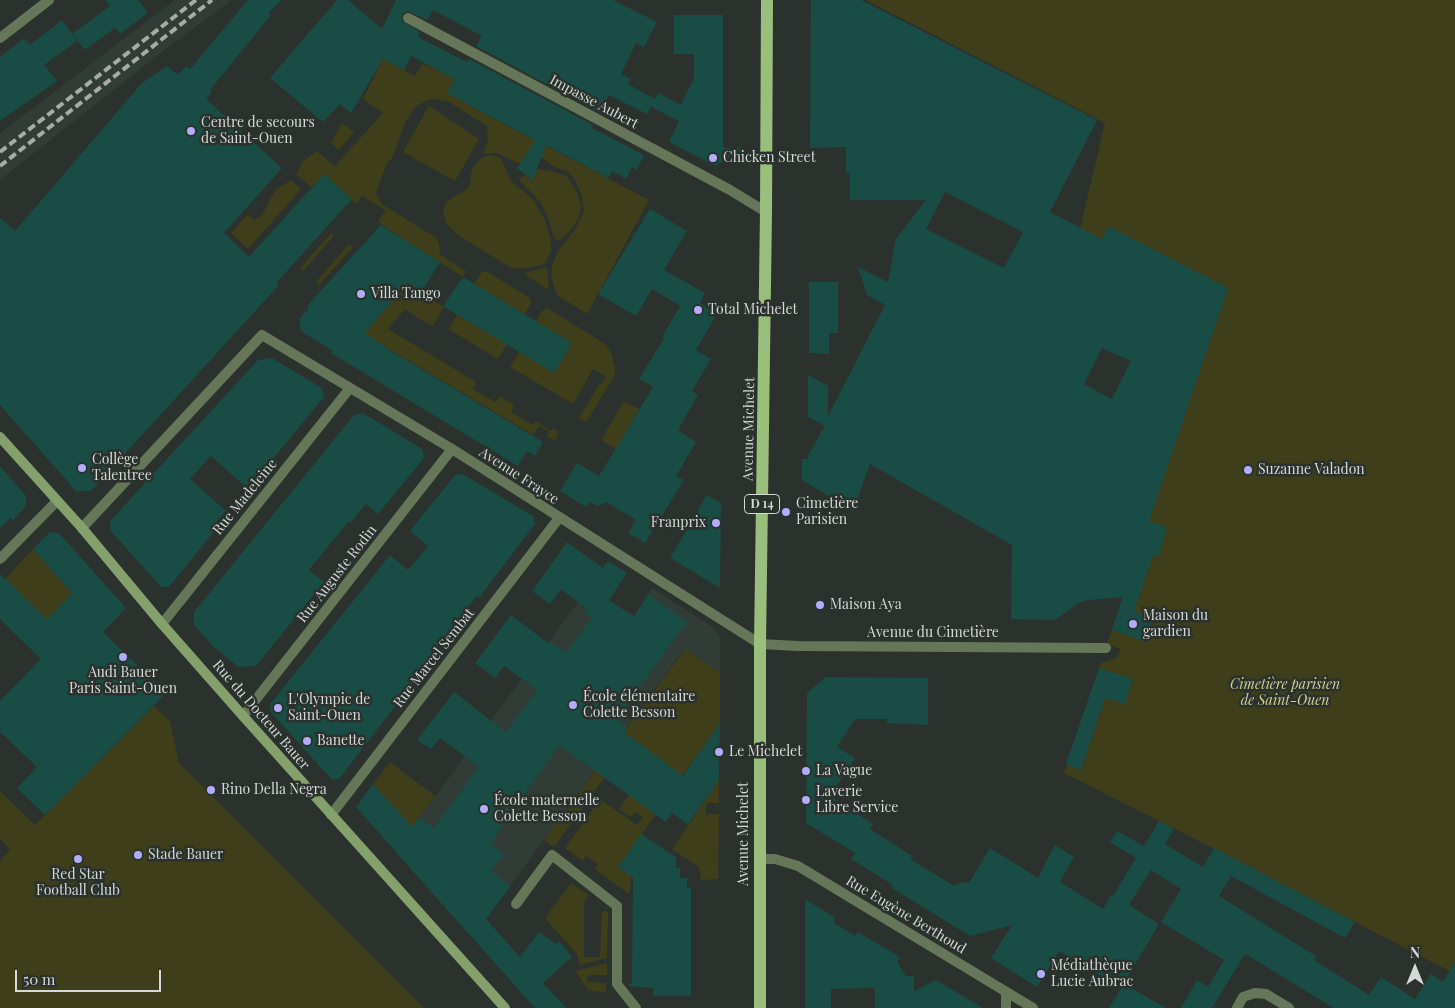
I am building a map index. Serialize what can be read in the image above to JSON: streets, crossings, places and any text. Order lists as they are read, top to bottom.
{
  "streets": {
    "main road": ["Avenue Michelet", "D 14", "Rue du Docteur Bauer"],
    "street": [
      "Impasse Aubert",
      "Avenue Frayce",
      "Rue Madeleine",
      "Rue Auguste Rodin",
      "Avenue du Cimetière",
      "Rue Marcel Sembat",
      "Rue Eugène Berthoud"
    ]
  },
  "crossings": [
    ["Impasse Aubert", "Avenue Michelet"],
    ["Avenue Michelet", "Avenue Frayce"],
    ["Avenue Michelet", "Avenue du Cimetière"],
    ["Avenue Michelet", "Rue Eugène Berthoud"],
    ["Avenue Frayce", "Rue Madeleine"],
    ["Avenue Frayce", "Rue Auguste Rodin"],
    ["Avenue Frayce", "Avenue du Cimetière"],
    ["Avenue Frayce", "Rue Marcel Sembat"],
    ["Avenue Frayce", "Rue du Docteur Bauer"],
    ["Rue Madeleine", "Rue du Docteur Bauer"],
    ["Rue Auguste Rodin", "Rue du Docteur Bauer"],
    ["Rue Marcel Sembat", "Rue du Docteur Bauer"]
  ],
  "parks": ["Cimetière parisien de Saint-Ouen"],
  "places": [
    "Centre de secours de Saint-Ouen",
    "Chicken Street",
    "Villa Tango",
    "Total Michelet",
    "Collège Talentree",
    "Suzanne Valadon",
    "Cimetière Parisien",
    "Franprix",
    "Maison Aya",
    "Maison du gardien",
    "Audi Bauer Paris Saint-Ouen",
    "École élémentaire Colette Besson",
    "L'Olympic de Saint-Ouen",
    "Banette",
    "Le Michelet",
    "La Vague",
    "Rino Della Negra",
    "Laverie Libre Service",
    "École maternelle Colette Besson",
    "Stade Bauer",
    "Red Star Football Club",
    "Médiathèque Lucie Aubrac"
  ],
  "scale_bar": "50 m",
  "north": "top"
}
